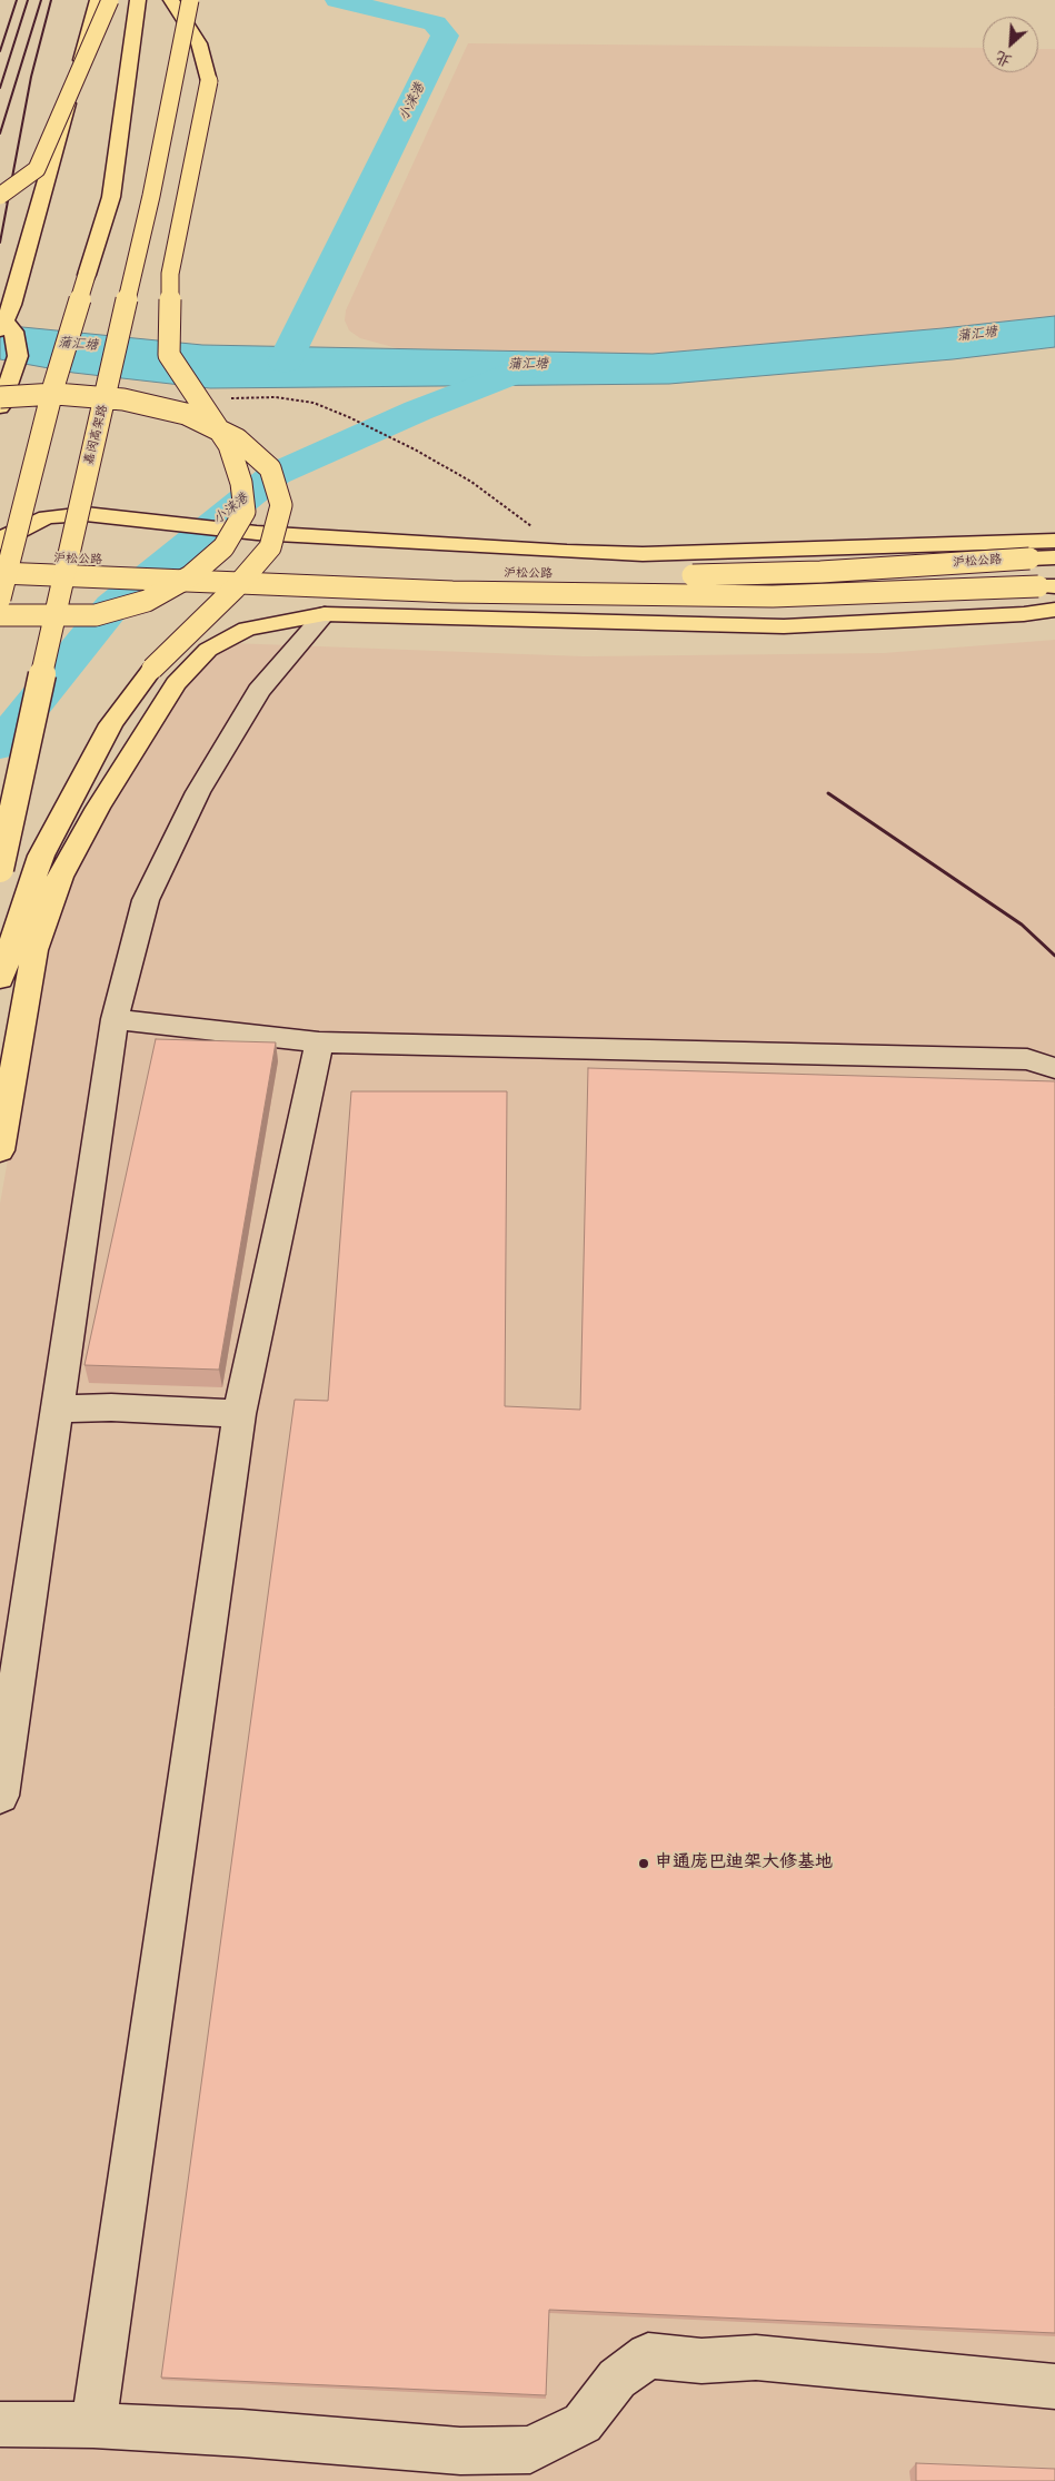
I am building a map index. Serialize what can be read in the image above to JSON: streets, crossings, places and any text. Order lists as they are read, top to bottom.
{
  "streets": {
    "main road": ["嘉闵高架路", "沪松公路"]
  },
  "water": ["小涞港", "蒲汇塘"],
  "places": ["申通庞巴迪架大修基地"],
  "north": "bottom left"
}
